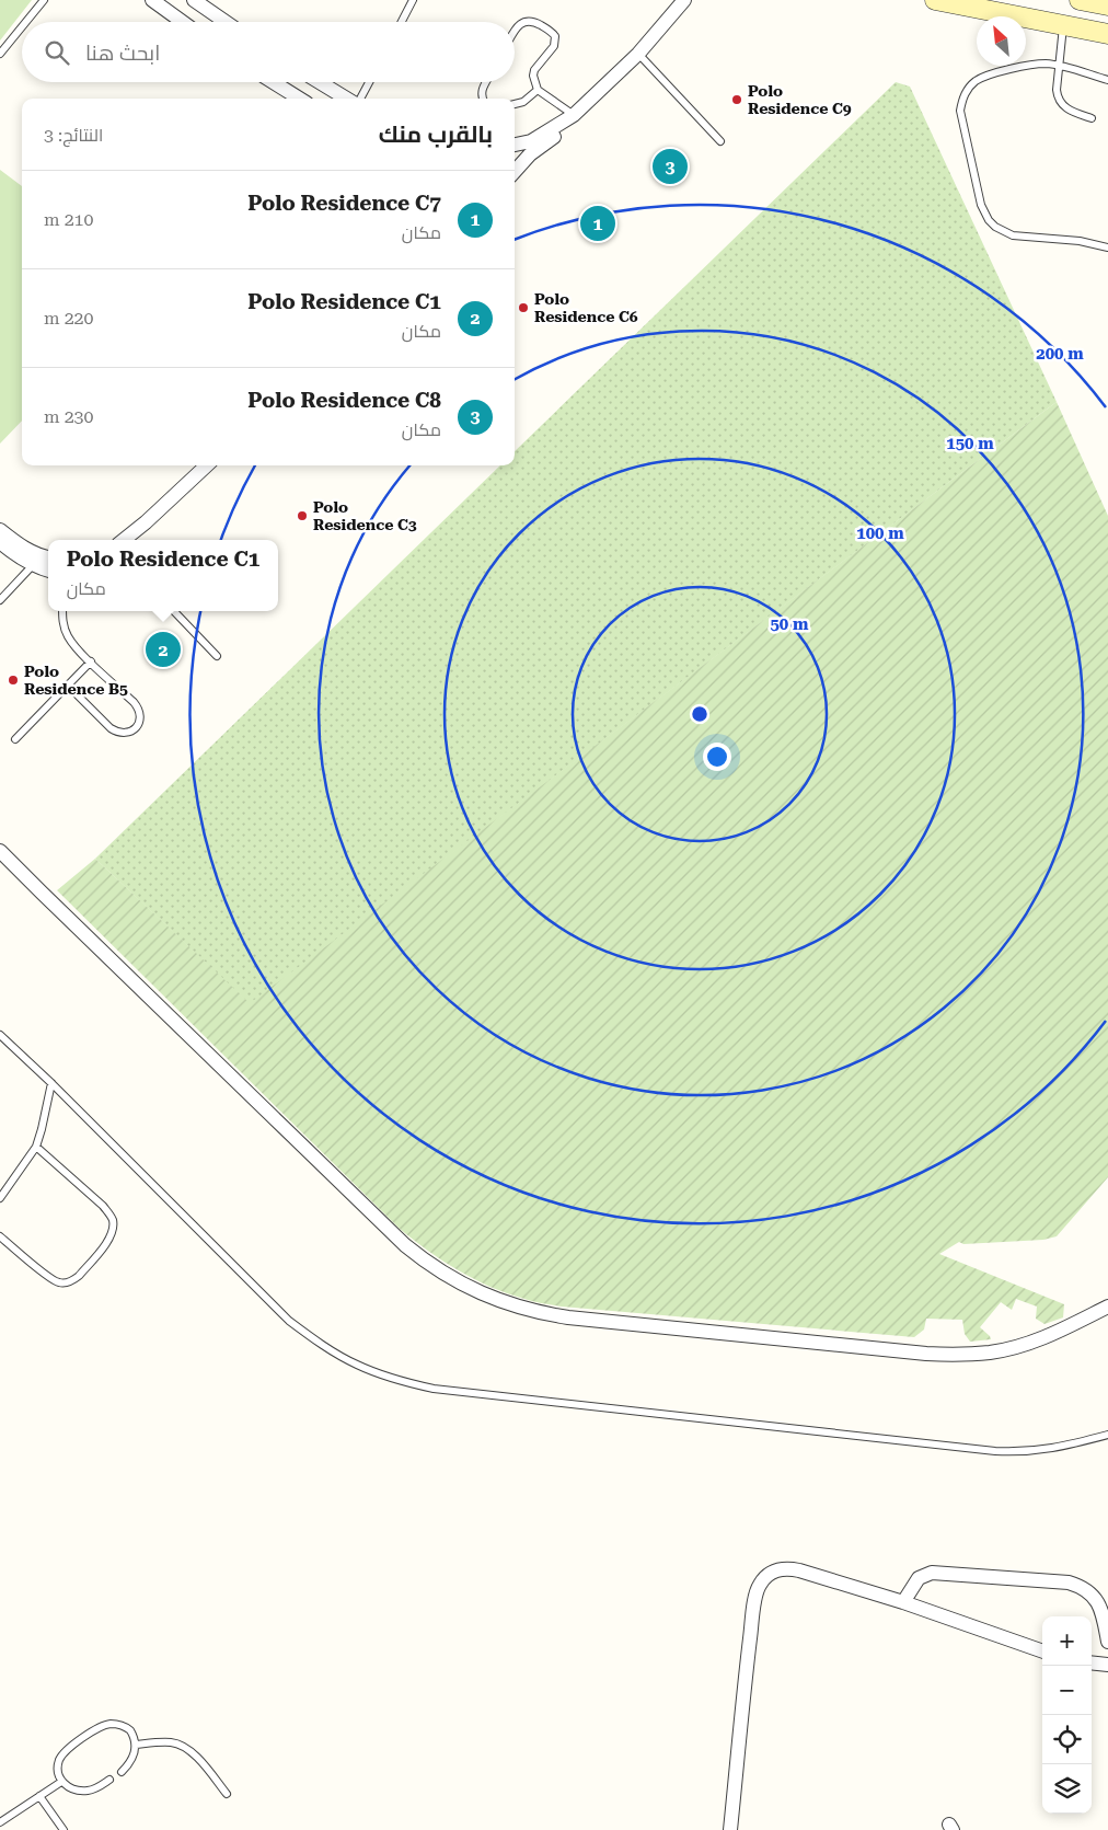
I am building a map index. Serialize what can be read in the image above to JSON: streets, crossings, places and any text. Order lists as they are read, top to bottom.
{
  "places": [
    "Polo Residence C9",
    "Polo Residence C6",
    "Polo Residence C3",
    "Polo Residence B5"
  ],
  "north": "top left",
  "page": {
    "search": "ابحث هنا",
    "heading": ["بالقرب منك", "النتائج: 3"],
    "pins": ["3", "1", "2"],
    "list": [
      {
        "mark": "1",
        "name": "Polo Residence C7",
        "note": "مكان",
        "value": "210 m"
      },
      {
        "mark": "2",
        "name": "Polo Residence C1",
        "note": "مكان",
        "value": "220 m"
      },
      {
        "mark": "3",
        "name": "Polo Residence C8",
        "note": "مكان",
        "value": "230 m"
      }
    ],
    "popup": ["Polo Residence C1", "مكان"],
    "map_buttons": ["+", "−"]
  },
  "rings": [
    "200 m",
    "150 m",
    "100 m",
    "50 m"
  ]
}
